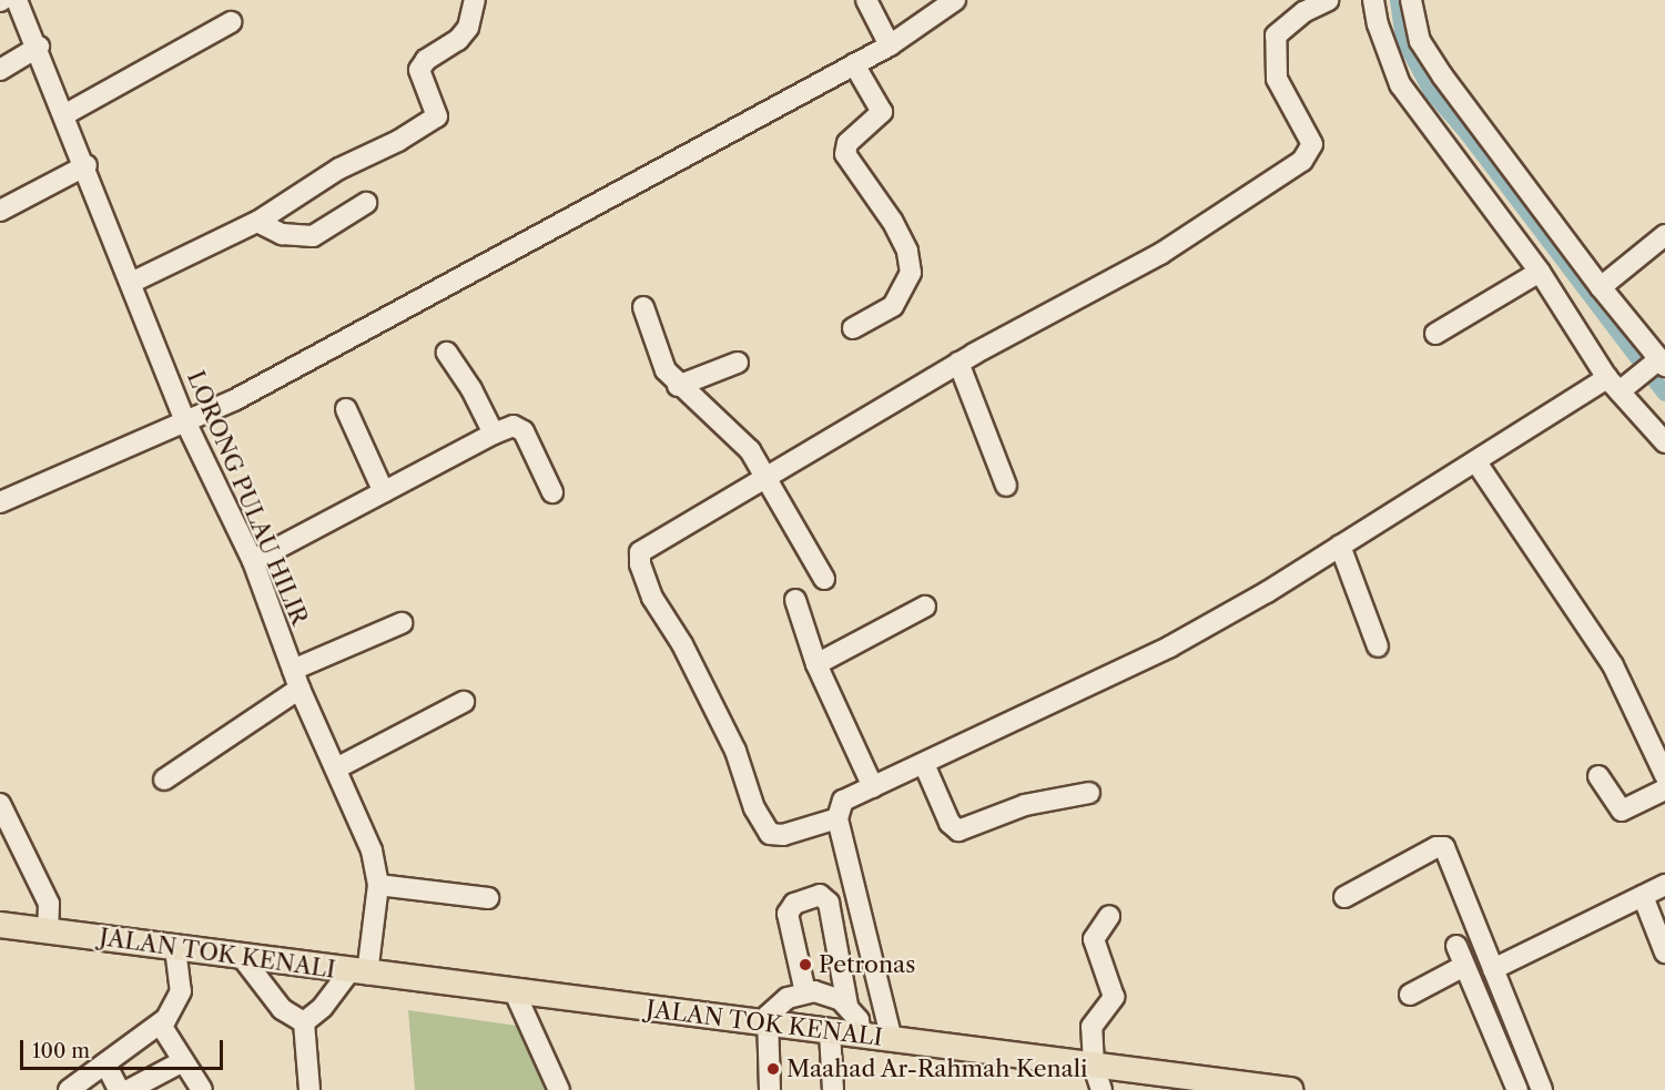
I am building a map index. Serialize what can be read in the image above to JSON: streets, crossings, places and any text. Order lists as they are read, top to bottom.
{
  "streets": {
    "main road": ["JALAN TOK KENALI"],
    "street": ["LORONG PULAU HILIR"]
  },
  "crossings": [
    ["LORONG PULAU HILIR", "JALAN TOK KENALI"]
  ],
  "places": ["Petronas", "Maahad Ar-Rahmah Kenali"],
  "scale_bar": "100 m"
}
